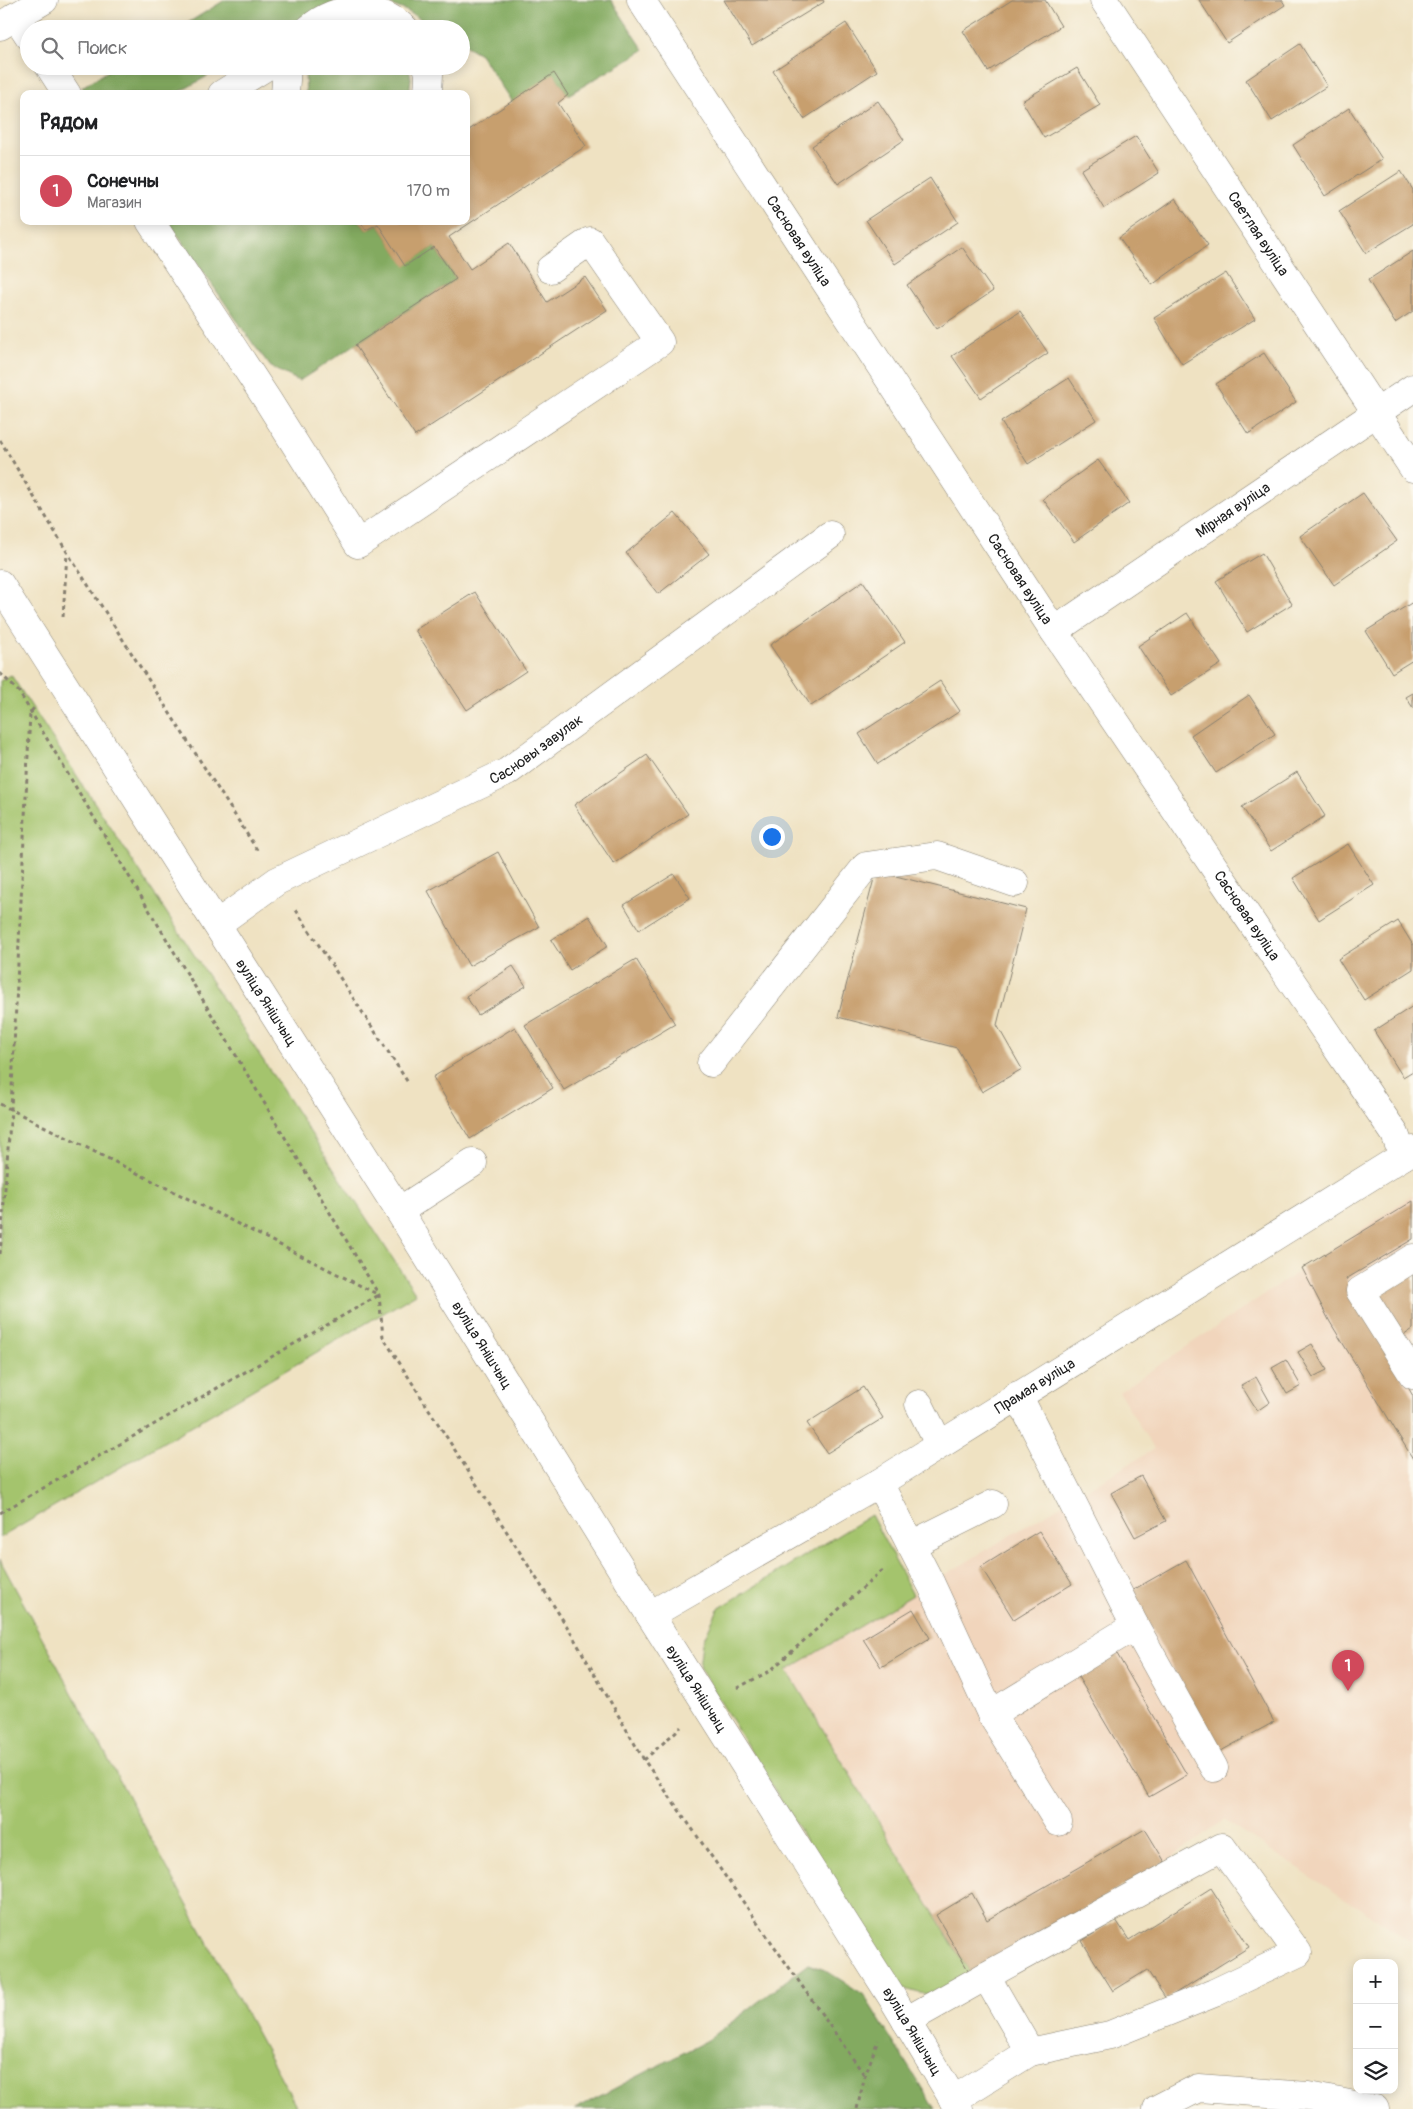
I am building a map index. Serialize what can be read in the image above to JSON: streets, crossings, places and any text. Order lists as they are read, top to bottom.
{
  "streets": {
    "street": [
      "Светлая вуліца",
      "Сасновая вуліца",
      "Мірная вуліца",
      "Сасновы завулак",
      "вуліца Янішчыц",
      "Прамая вуліца"
    ]
  },
  "crossings": [
    ["Светлая вуліца", "Мірная вуліца"],
    ["Сасновая вуліца", "Мірная вуліца"],
    ["Сасновая вуліца", "Прамая вуліца"],
    ["Сасновы завулак", "вуліца Янішчыц"],
    ["вуліца Янішчыц", "Прамая вуліца"]
  ],
  "page": {
    "search": "Поиск",
    "heading": "Рядом",
    "list": [
      {
        "mark": "1",
        "name": "Сонечны",
        "note": "Магазин",
        "value": "170 m"
      }
    ],
    "pins": "1",
    "map_buttons": ["+", "−"]
  }
}
